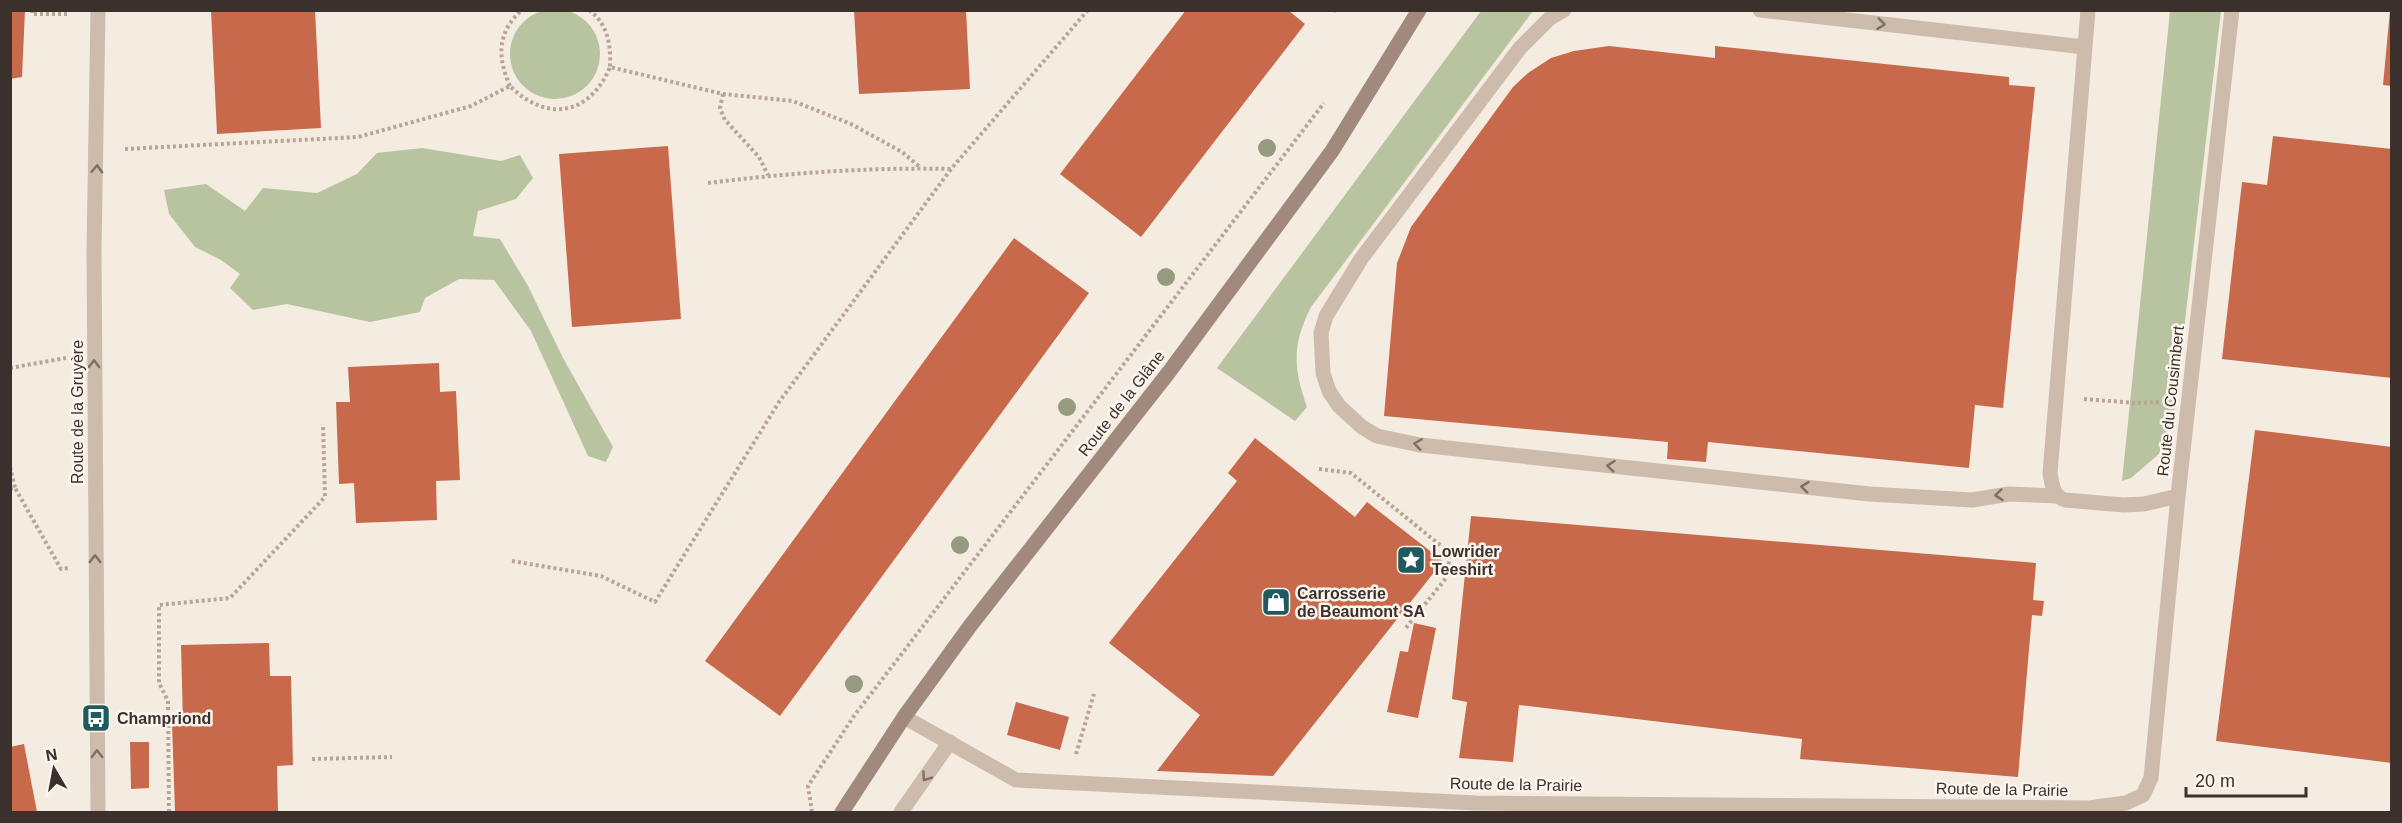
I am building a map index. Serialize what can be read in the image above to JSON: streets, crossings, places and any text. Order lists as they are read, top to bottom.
{
  "streets": {
    "main road": ["Route de la Glâne"],
    "street": ["Route du Cousimbert", "Route de la Gruyère", "Route de la Prairie"]
  },
  "crossings": [
    ["Route du Cousimbert", "Route de la Prairie"],
    ["Route de la Glâne", "Route de la Prairie"]
  ],
  "one_way": ["Route de la Gruyère"],
  "places": {
    "place": ["Lowrider Teeshirt"],
    "shop": ["Carrosserie de Beaumont SA"],
    "bus stop": ["Champriond"]
  },
  "scale_bar": "20 m",
  "north": "top"
}
